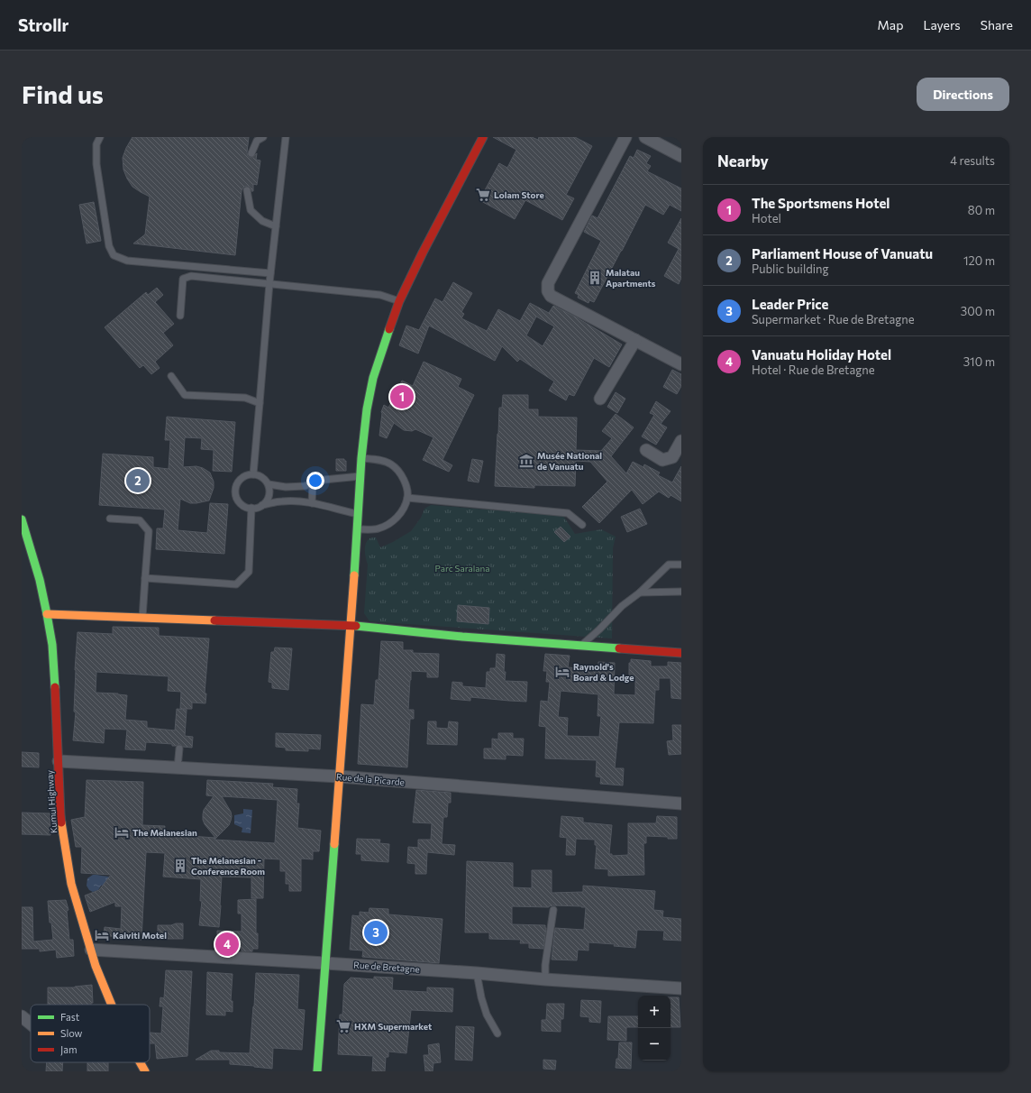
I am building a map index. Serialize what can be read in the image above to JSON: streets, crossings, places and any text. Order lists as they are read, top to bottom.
{
  "streets": {
    "street": ["Rue de la Picarde", "Kumul Highway", "Rue de Bretagne"]
  },
  "crossings": [
    ["Rue de la Picarde", "Kumul Highway"],
    ["Kumul Highway", "Rue de Bretagne"]
  ],
  "parks": ["Parc Saralana"],
  "places": {
    "supermarket": ["Lolam Store", "HXM Supermarket"],
    "building": ["Malatau Apartments", "The Melanesian - Conference Room"],
    "museum": ["Musée National de Vanuatu"],
    "hotel": ["Raynold's Board & Lodge", "The Melanesian", "Kaiviti Motel"]
  },
  "legend": ["Fast", "Slow", "Jam"],
  "page": {
    "header": "Strollr",
    "nav": ["Map", "Layers", "Share"],
    "buttons": "Directions",
    "title": "Find us",
    "heading": ["Nearby", "4 results"],
    "list": [
      {
        "mark": "1",
        "name": "The Sportsmens Hotel",
        "note": "Hotel",
        "value": "80 m"
      },
      {
        "mark": "2",
        "name": "Parliament House of Vanuatu",
        "note": "Public building",
        "value": "120 m"
      },
      {
        "mark": "3",
        "name": "Leader Price",
        "note": "Supermarket · Rue de Bretagne",
        "value": "300 m"
      },
      {
        "mark": "4",
        "name": "Vanuatu Holiday Hotel",
        "note": "Hotel · Rue de Bretagne",
        "value": "310 m"
      }
    ],
    "pins": [
      "1",
      "2",
      "3",
      "4"
    ],
    "map_buttons": ["+", "−"]
  }
}
